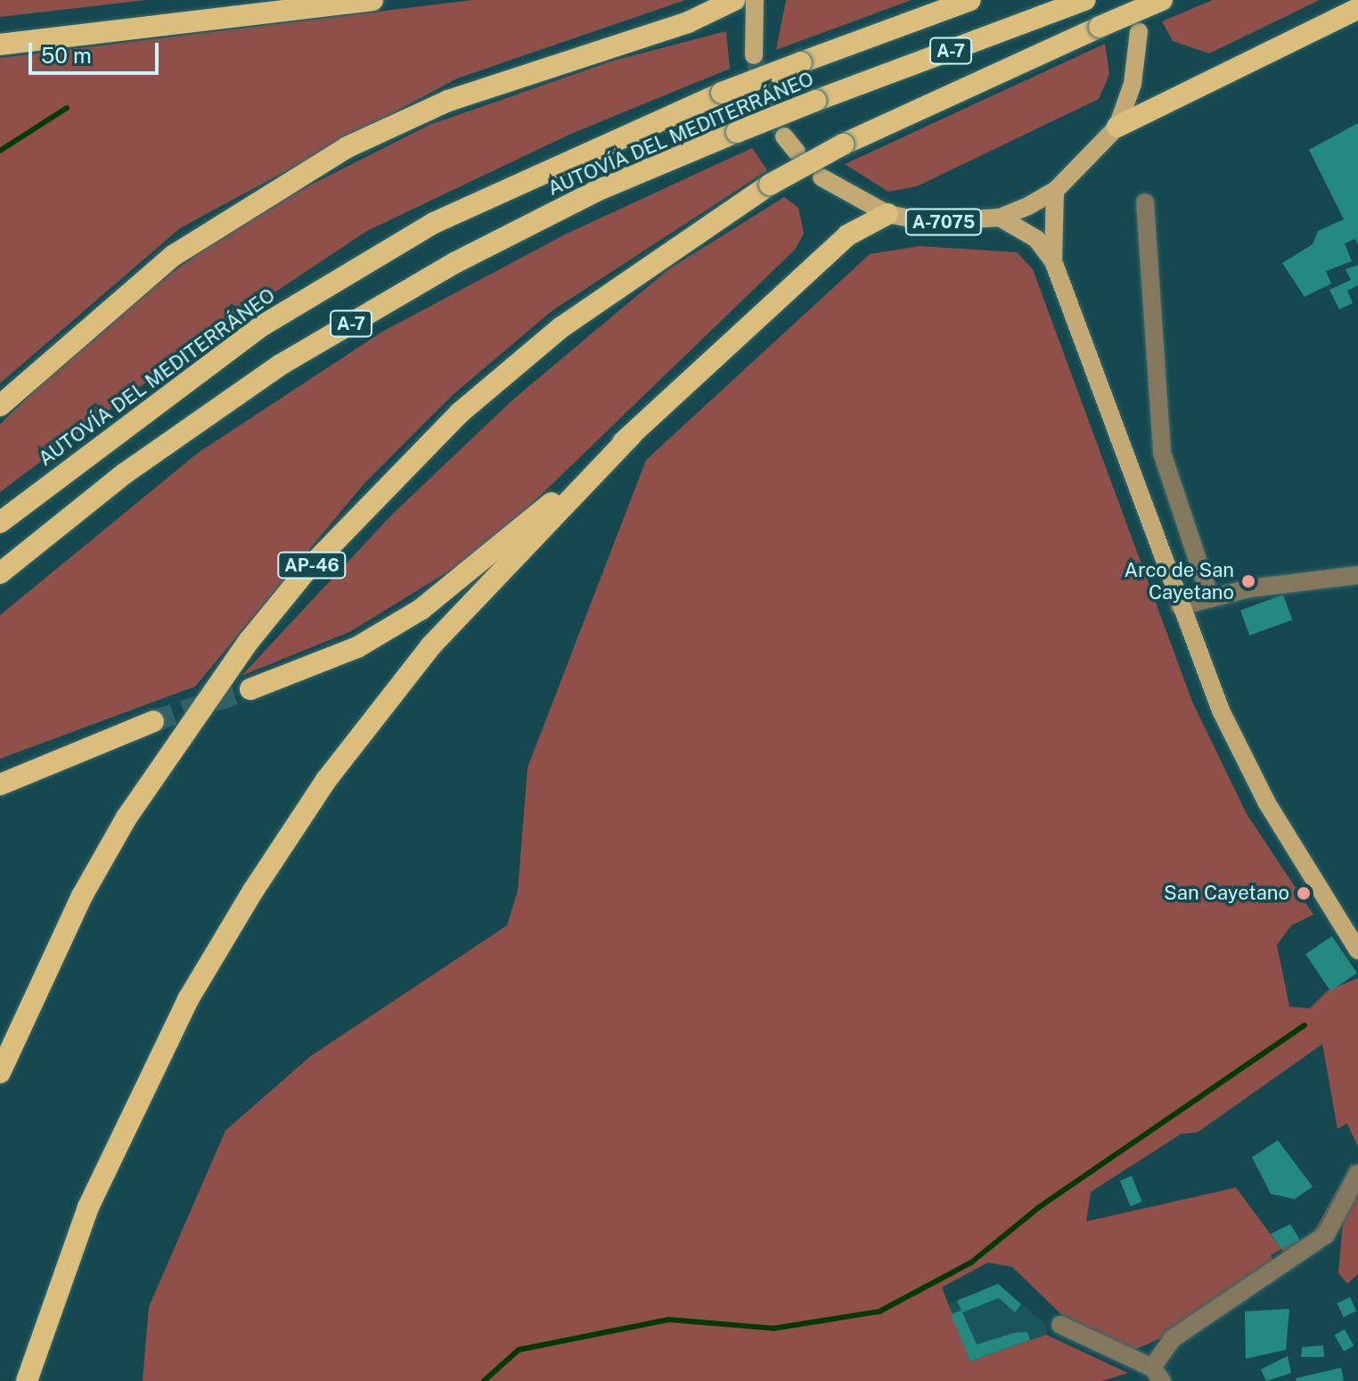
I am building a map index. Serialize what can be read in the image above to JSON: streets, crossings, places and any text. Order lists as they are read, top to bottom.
{
  "streets": {
    "highway": ["A-7", "AUTOVÍA DEL MEDITERRÁNEO", "AP-46"],
    "main road": ["A-7075"]
  },
  "places": ["Arco de San Cayetano", "San Cayetano"],
  "scale_bar": "50 m"
}
